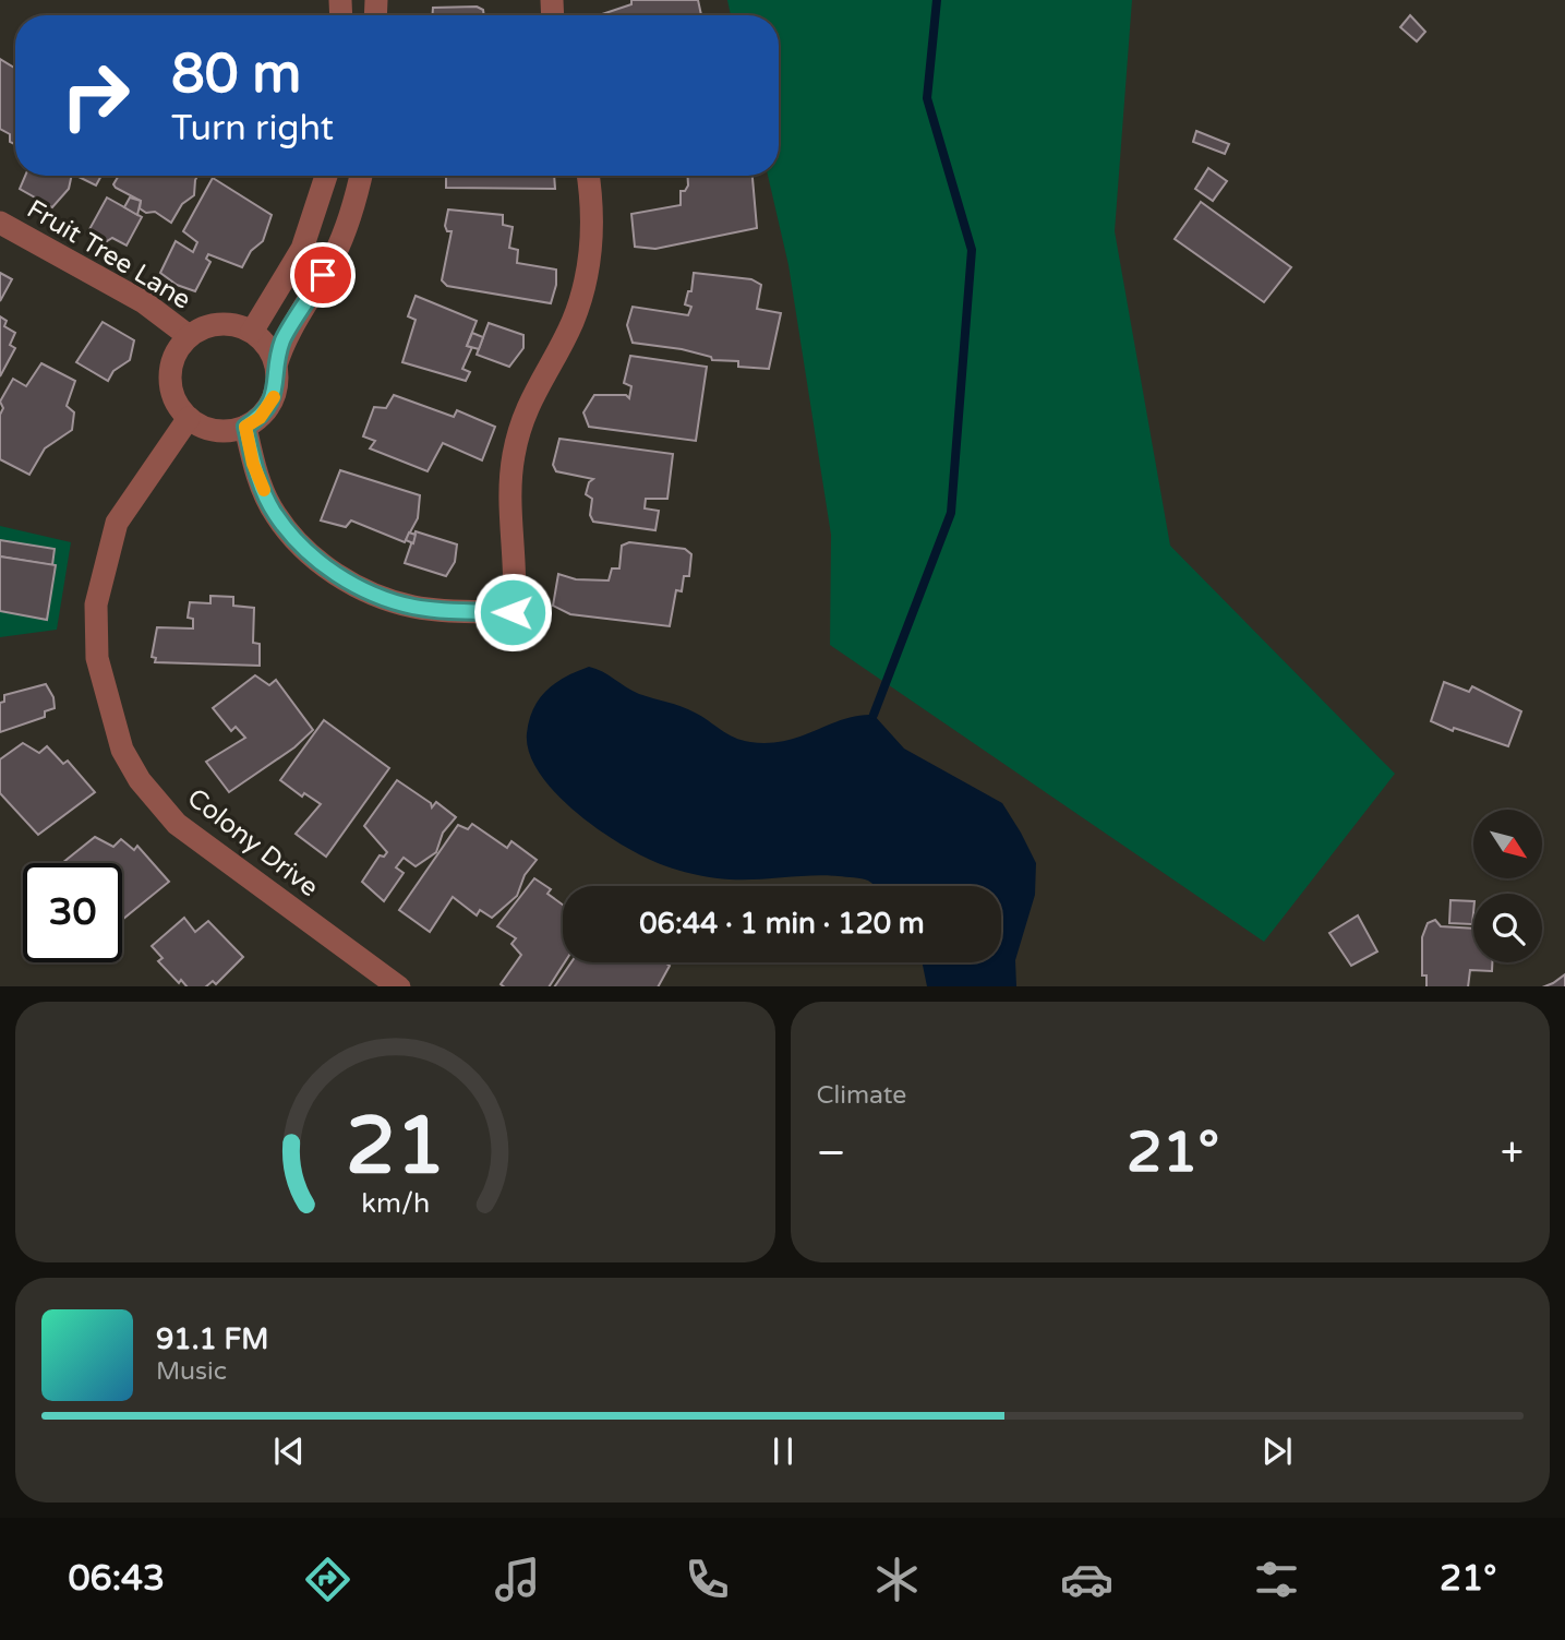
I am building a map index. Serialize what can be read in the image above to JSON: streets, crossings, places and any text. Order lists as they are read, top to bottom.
{
  "streets": {
    "street": ["Fruit Tree Lane", "Colony Drive"]
  },
  "crossings": [
    ["Fruit Tree Lane", "Colony Drive"]
  ],
  "north": "bottom right",
  "page": {
    "turn": ["80 m", "Turn right"],
    "limit": "30",
    "trip": "06:44 · 1 min · 120 m",
    "tile": "Climate",
    "heat": ["−", "21°", "+"],
    "song": ["91.1 FM", "Music"],
    "tabs": ["06:43", "21°"],
    "gauge": ["21", "km/h"]
  }
}
